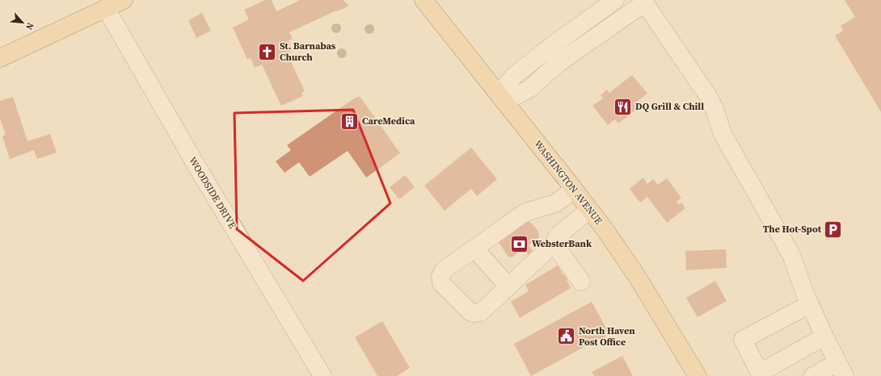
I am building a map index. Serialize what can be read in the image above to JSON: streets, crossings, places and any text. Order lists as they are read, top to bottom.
{
  "streets": {
    "main road": ["WASHINGTON AVENUE"],
    "street": ["WOODSIDE DRIVE"]
  },
  "places": {
    "church": ["St. Barnabas Church"],
    "restaurant": ["DQ Grill & Chill"],
    "building": ["CareMedica"],
    "parking": ["The Hot-Spot"],
    "bank": ["WebsterBank"],
    "public building": ["North Haven Post Office"]
  },
  "north": "bottom right"
}
